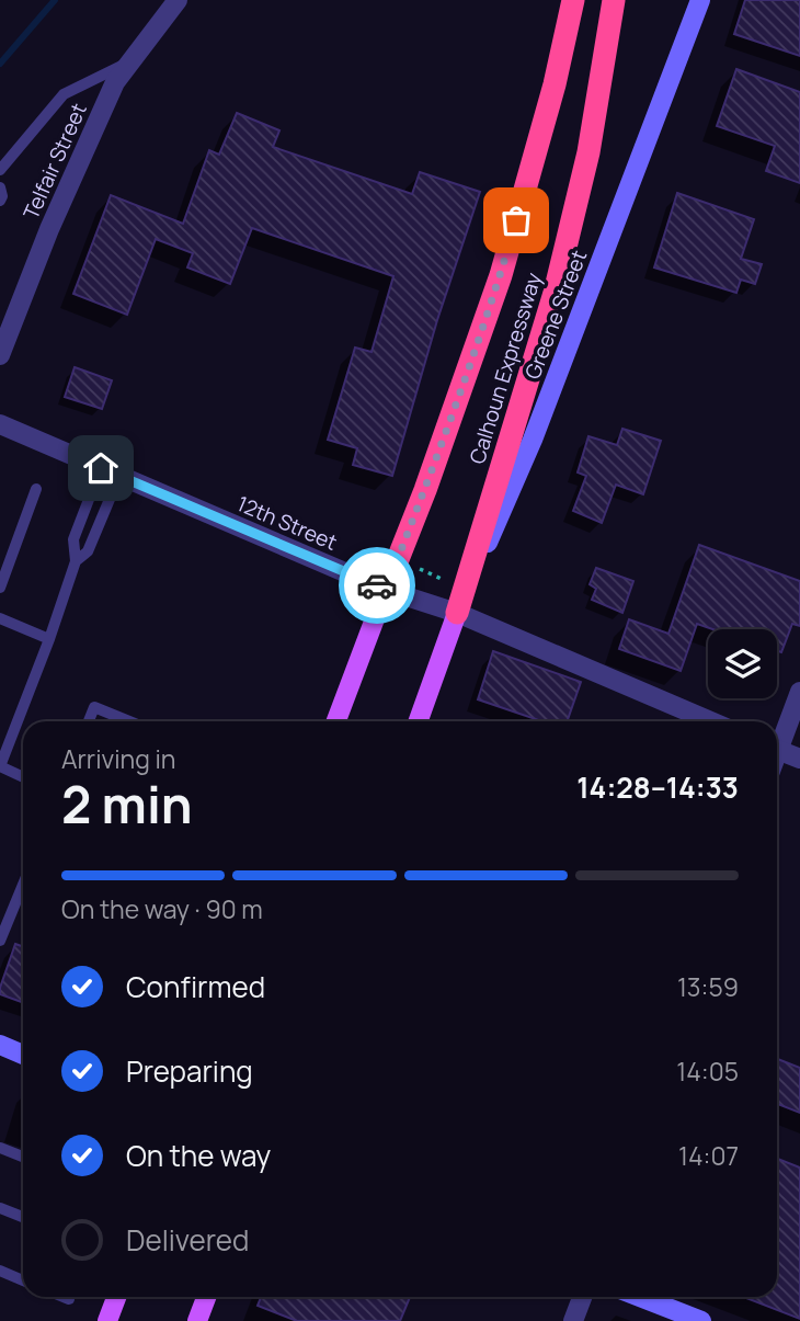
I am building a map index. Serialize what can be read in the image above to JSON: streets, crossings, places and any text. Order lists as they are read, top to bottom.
{
  "streets": {
    "highway": ["Calhoun Expressway"],
    "main road": ["Greene Street"],
    "street": ["Telfair Street", "12th Street"]
  },
  "crossings": [
    ["Greene Street", "Calhoun Expressway"],
    ["Greene Street", "12th Street"],
    ["Calhoun Expressway", "12th Street"]
  ],
  "page": {
    "heading": ["2 min", "Arriving in", "14:28–14:33"],
    "bar": "On the way · 90 m",
    "list": [
      ["Confirmed", "13:59"],
      ["Preparing", "14:05"],
      ["On the way", "14:07"],
      "Delivered"
    ]
  }
}
